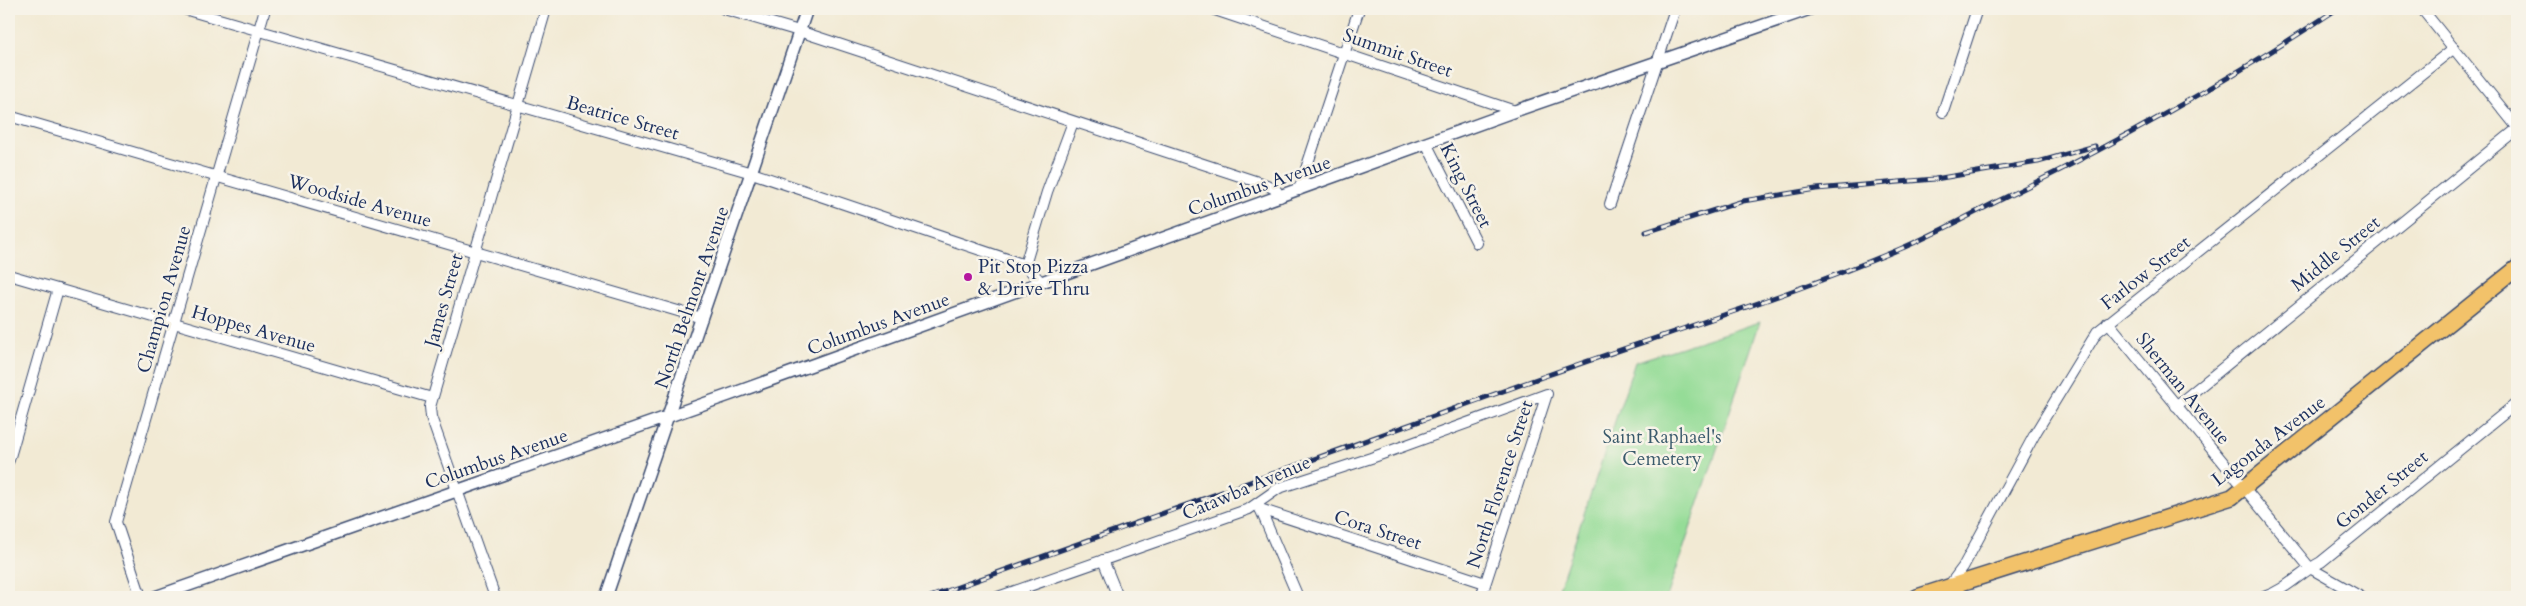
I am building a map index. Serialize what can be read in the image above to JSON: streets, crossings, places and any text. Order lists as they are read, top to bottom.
{
  "streets": {
    "main road": ["Lagonda Avenue"],
    "street": [
      "Summit Street",
      "Beatrice Street",
      "Columbus Avenue",
      "King Street",
      "Woodside Avenue",
      "Middle Street",
      "Farlow Street",
      "North Belmont Avenue",
      "Champion Avenue",
      "James Street",
      "Hoppes Avenue",
      "Sherman Avenue",
      "North Florence Street",
      "Catawba Avenue",
      "Gonder Street",
      "Cora Street"
    ]
  },
  "crossings": [
    ["Summit Street", "Columbus Avenue"],
    ["Beatrice Street", "North Belmont Avenue"],
    ["Beatrice Street", "Champion Avenue"],
    ["Beatrice Street", "James Street"],
    ["Columbus Avenue", "King Street"],
    ["Columbus Avenue", "North Belmont Avenue"],
    ["Columbus Avenue", "James Street"],
    ["Woodside Avenue", "North Belmont Avenue"],
    ["Woodside Avenue", "Champion Avenue"],
    ["Woodside Avenue", "James Street"],
    ["Middle Street", "Sherman Avenue"],
    ["Farlow Street", "Sherman Avenue"],
    ["Farlow Street", "Lagonda Avenue"],
    ["Champion Avenue", "Hoppes Avenue"],
    ["James Street", "Hoppes Avenue"],
    ["Sherman Avenue", "Lagonda Avenue"],
    ["Sherman Avenue", "Gonder Street"],
    ["North Florence Street", "Catawba Avenue"],
    ["North Florence Street", "Cora Street"],
    ["Catawba Avenue", "Cora Street"]
  ],
  "parks": ["Saint Raphael's Cemetery"],
  "places": ["Pit Stop Pizza & Drive Thru"]
}
